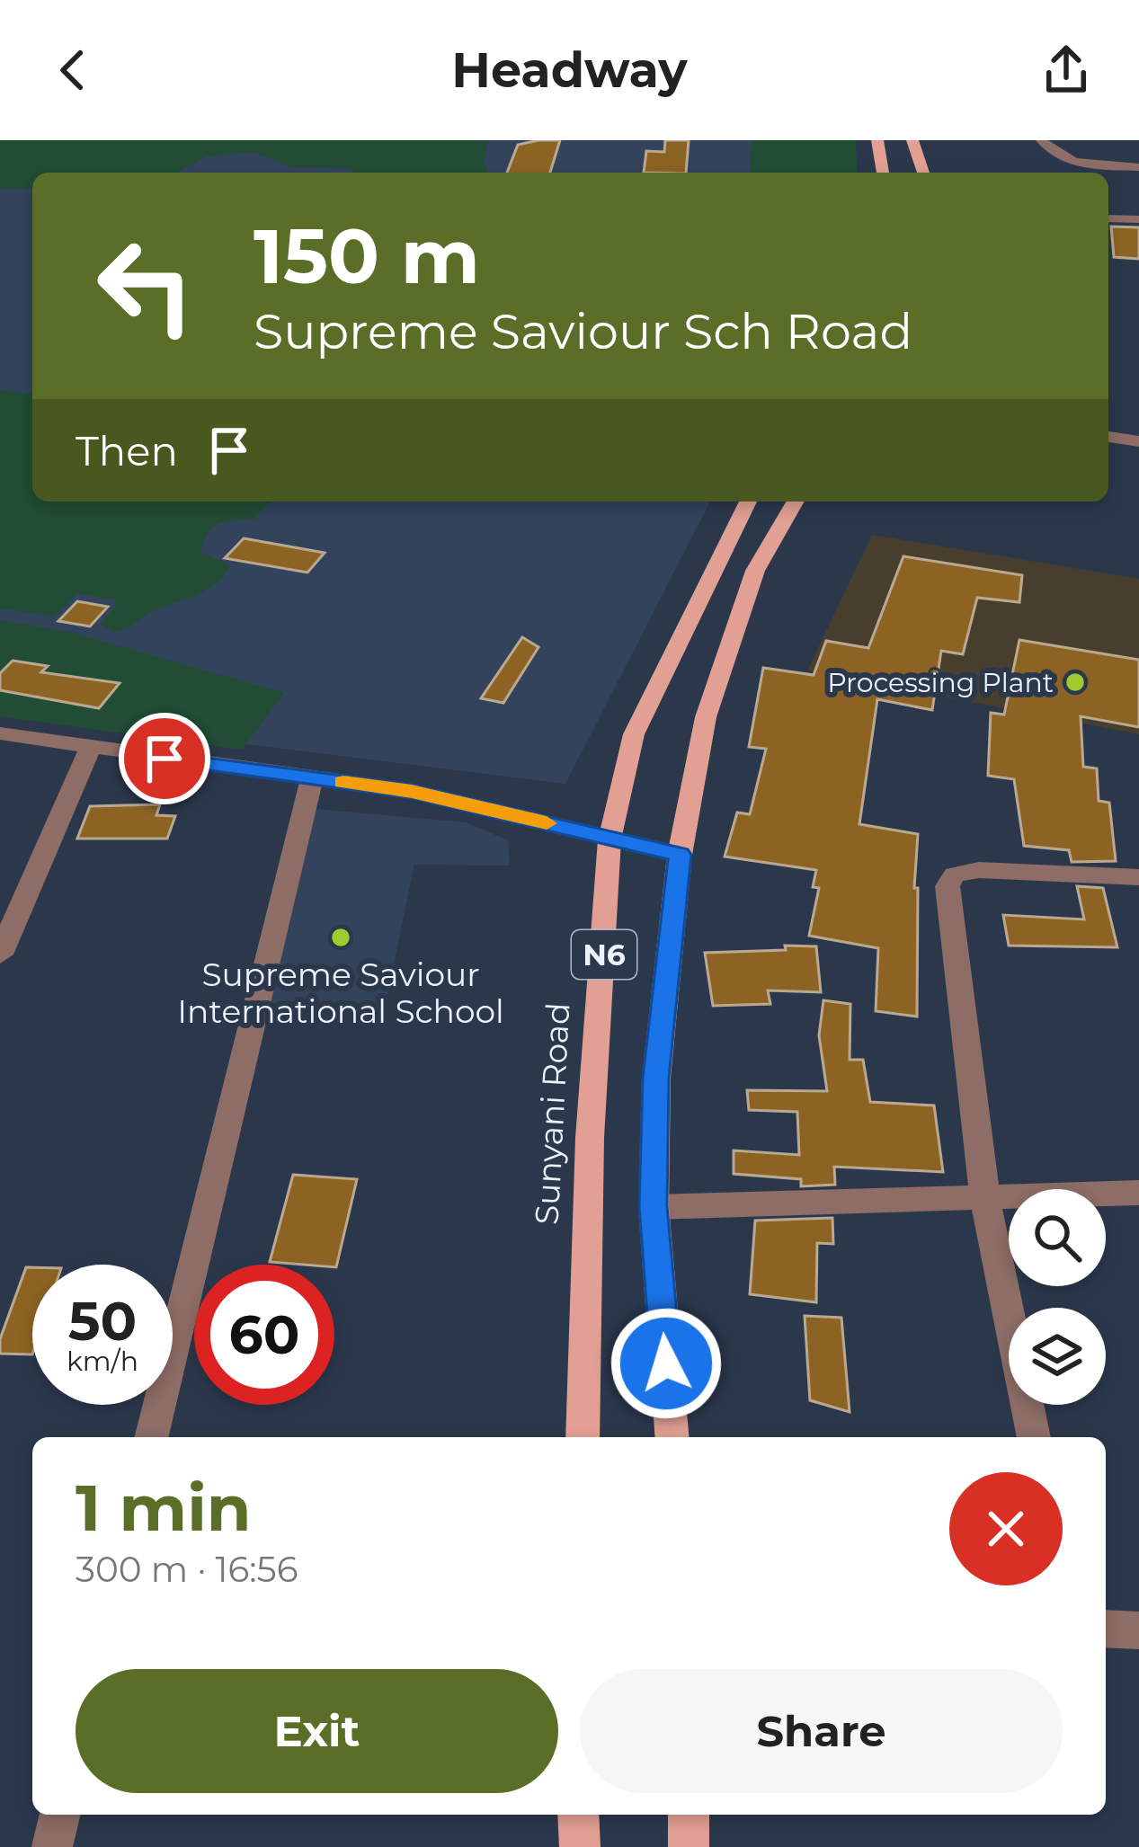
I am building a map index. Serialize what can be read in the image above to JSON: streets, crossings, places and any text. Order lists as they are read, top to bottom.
{
  "streets": {
    "main road": ["N6", "Sunyani Road"]
  },
  "places": ["Processing Plant", "Supreme Saviour International School"],
  "page": {
    "header": "Headway",
    "turn": ["150 m", "Supreme Saviour Sch Road"],
    "then": "Then",
    "speed": "50 km/h",
    "limit": "60",
    "heading": ["1 min", "300 m · 16:56"],
    "buttons": ["Exit", "Share"]
  }
}
